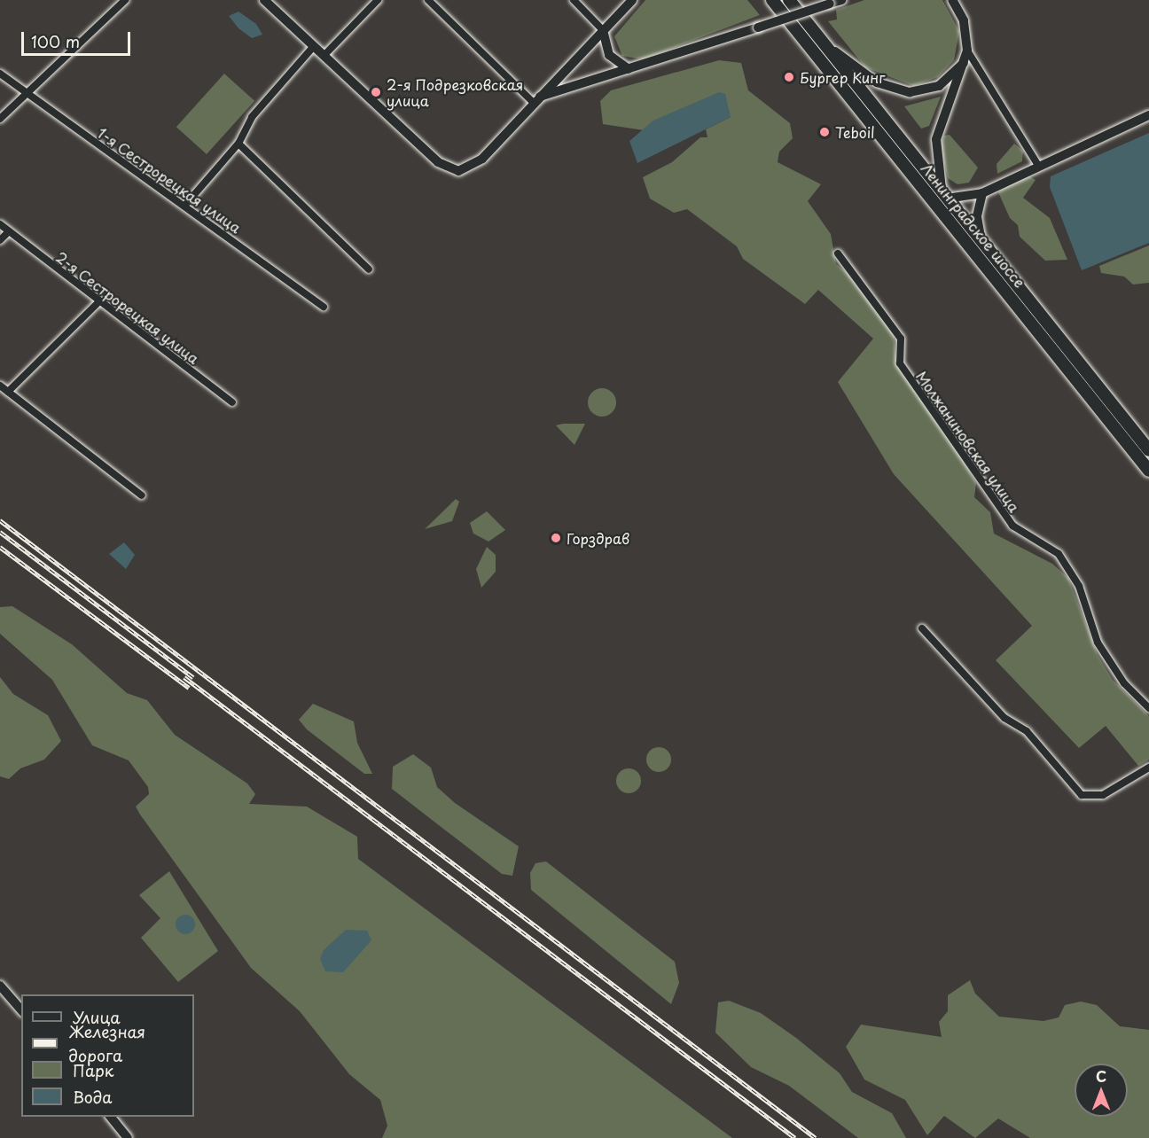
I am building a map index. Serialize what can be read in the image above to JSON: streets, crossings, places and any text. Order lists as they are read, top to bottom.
{
  "streets": {
    "highway": ["Ленинградское шоссе"],
    "street": ["1-я Сестрорецкая улица", "2-я Сестрорецкая улица", "Молжаниновская улица"]
  },
  "places": [
    "Бургер Кинг",
    "2-я Подрезковская улица",
    "Teboil",
    "Горздрав"
  ],
  "legend": [
    "Улица",
    "Железная дорога",
    "Парк",
    "Вода"
  ],
  "scale_bar": "100 m",
  "north": "top"
}
